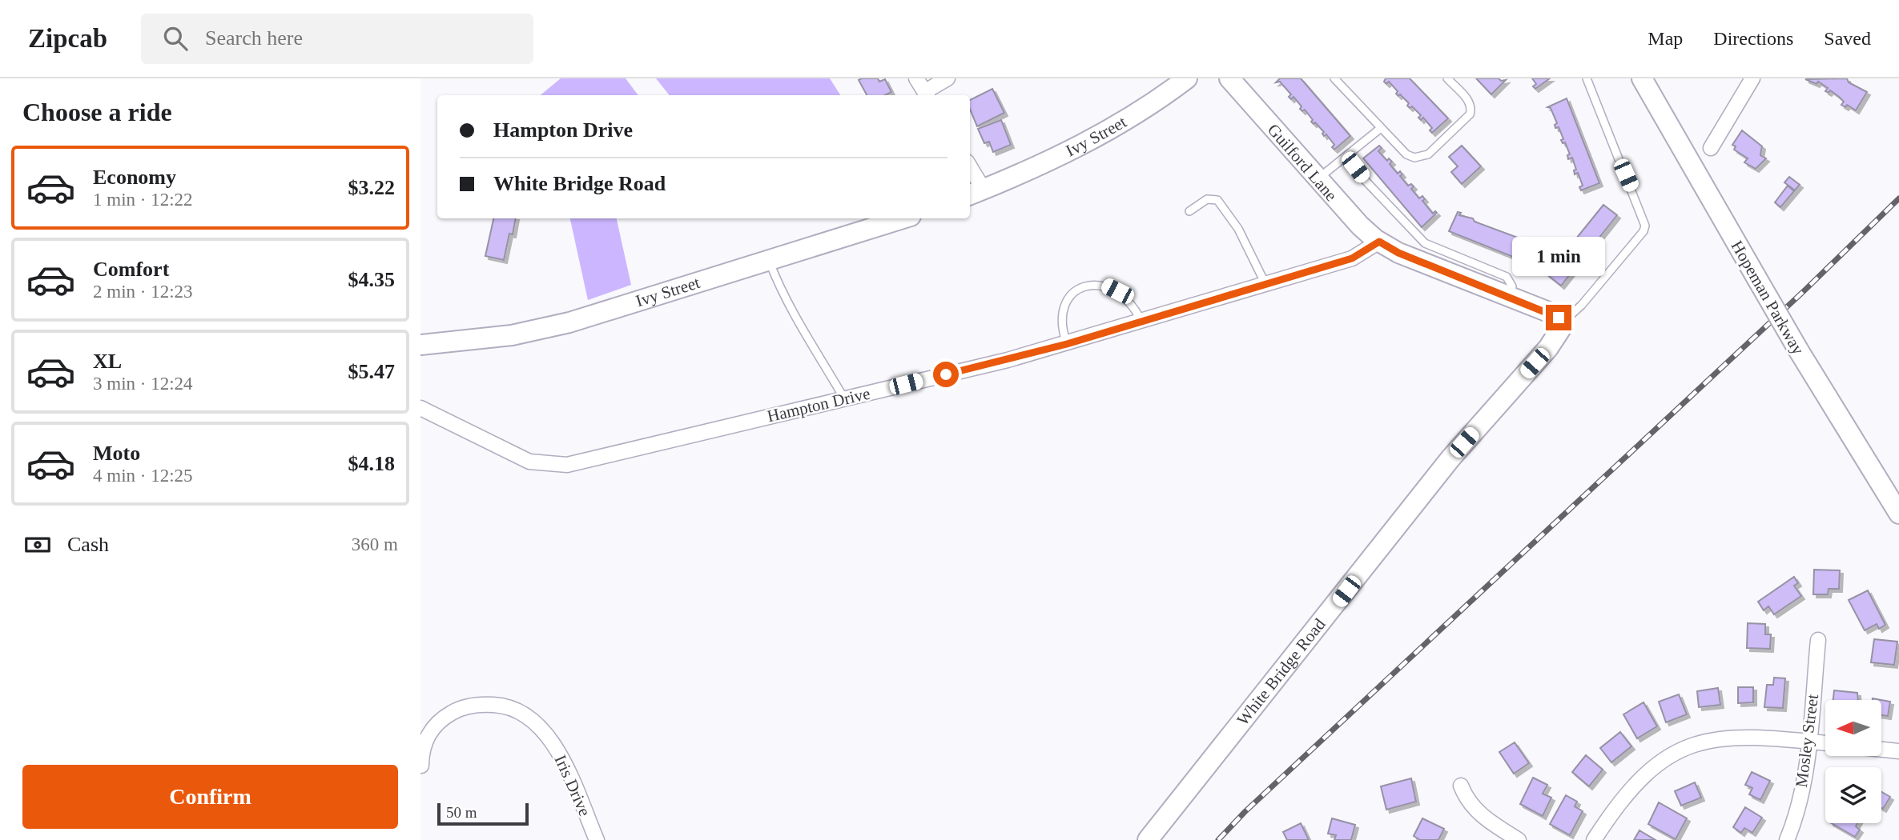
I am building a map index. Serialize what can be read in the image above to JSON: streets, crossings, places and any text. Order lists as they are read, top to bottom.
{
  "streets": {
    "main road": [
      "Ivy Street",
      "Guilford Lane",
      "Hopeman Parkway",
      "White Bridge Road"
    ],
    "street": ["Hampton Drive", "Mosley Street", "Iris Drive"]
  },
  "crossings": [
    ["Guilford Lane", "Hampton Drive"]
  ],
  "scale_bar": "50 m",
  "north": "left",
  "page": {
    "header": "Zipcab",
    "search": "Search here",
    "nav": ["Map", "Directions", "Saved"],
    "heading": "Choose a ride",
    "banner": ["Hampton Drive", "White Bridge Road"],
    "list": [
      {
        "name": "Economy",
        "note": "1 min · 12:22",
        "value": "$3.22"
      },
      {
        "name": "Comfort",
        "note": "2 min · 12:23",
        "value": "$4.35"
      },
      {
        "name": "XL",
        "note": "3 min · 12:24",
        "value": "$5.47"
      },
      {
        "name": "Moto",
        "note": "4 min · 12:25",
        "value": "$4.18"
      }
    ],
    "bubble": "1 min",
    "pay": ["Cash", "360 m"],
    "buttons": "Confirm",
    "scale": "50 m"
  }
}
